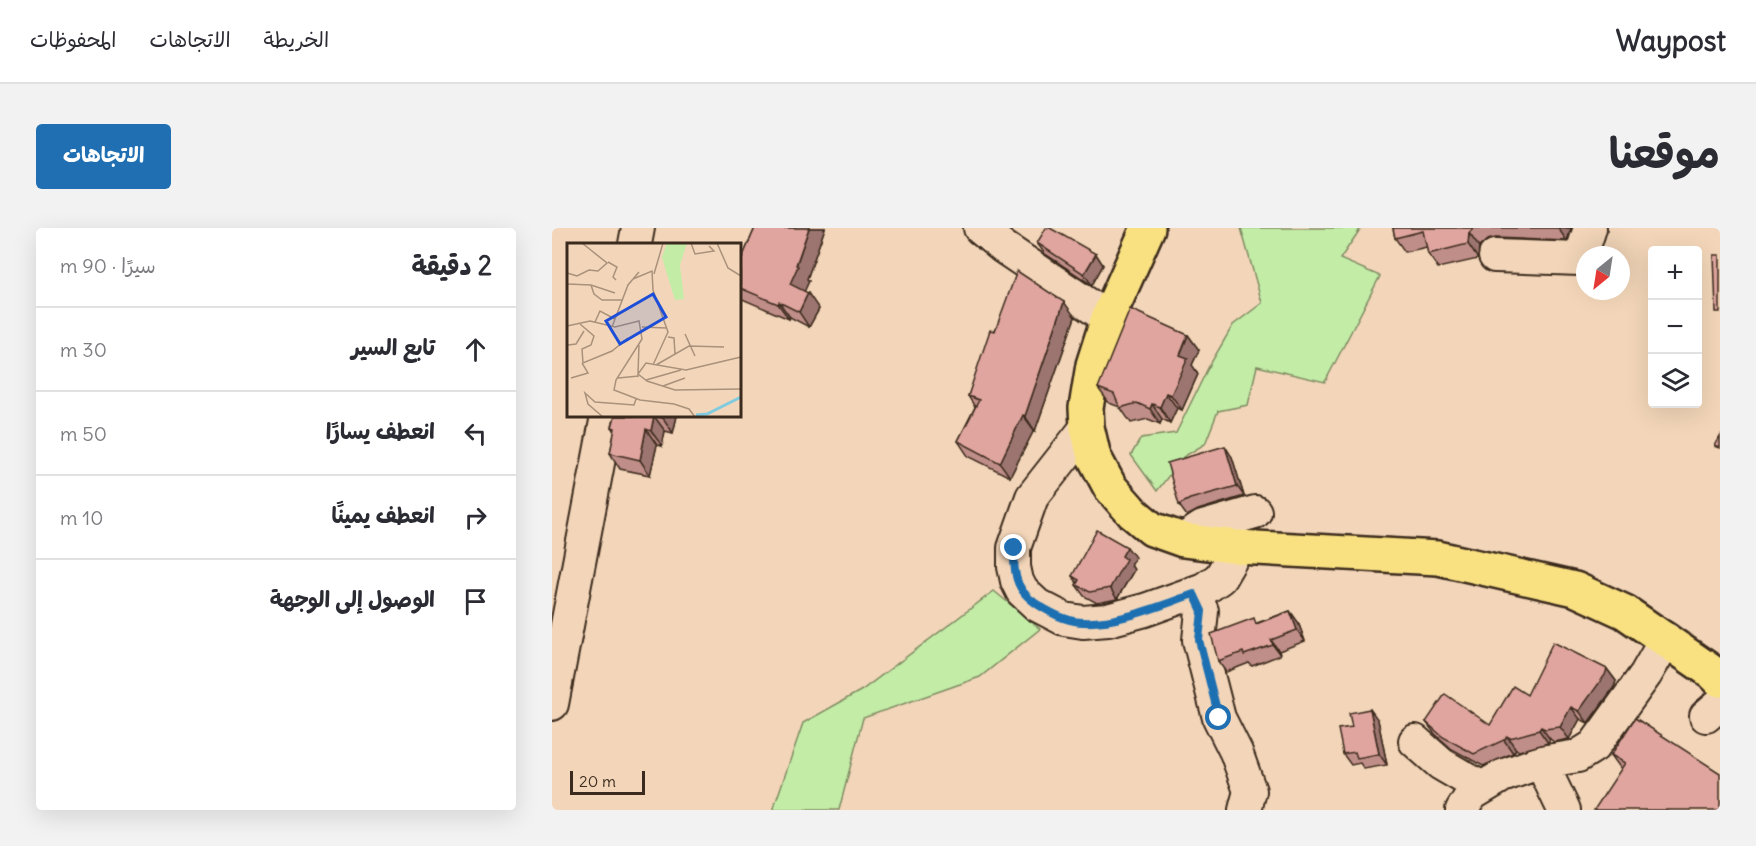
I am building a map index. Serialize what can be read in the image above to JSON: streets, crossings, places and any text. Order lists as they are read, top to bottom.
{
  "scale_bar": "20 m",
  "north": "bottom left",
  "page": {
    "header": "Waypost",
    "nav": ["الخريطة", "الاتجاهات", "المحفوظات"],
    "title": "موقعنا",
    "buttons": "الاتجاهات",
    "heading": ["2 دقيقة", "سيرًا · 90 m"],
    "map_buttons": ["+", "−"],
    "list": [
      ["تابع السير", "30 m"],
      ["انعطف يسارًا", "50 m"],
      ["انعطف يمينًا", "10 m"],
      "الوصول إلى الوجهة"
    ],
    "scale": "20 m"
  }
}
